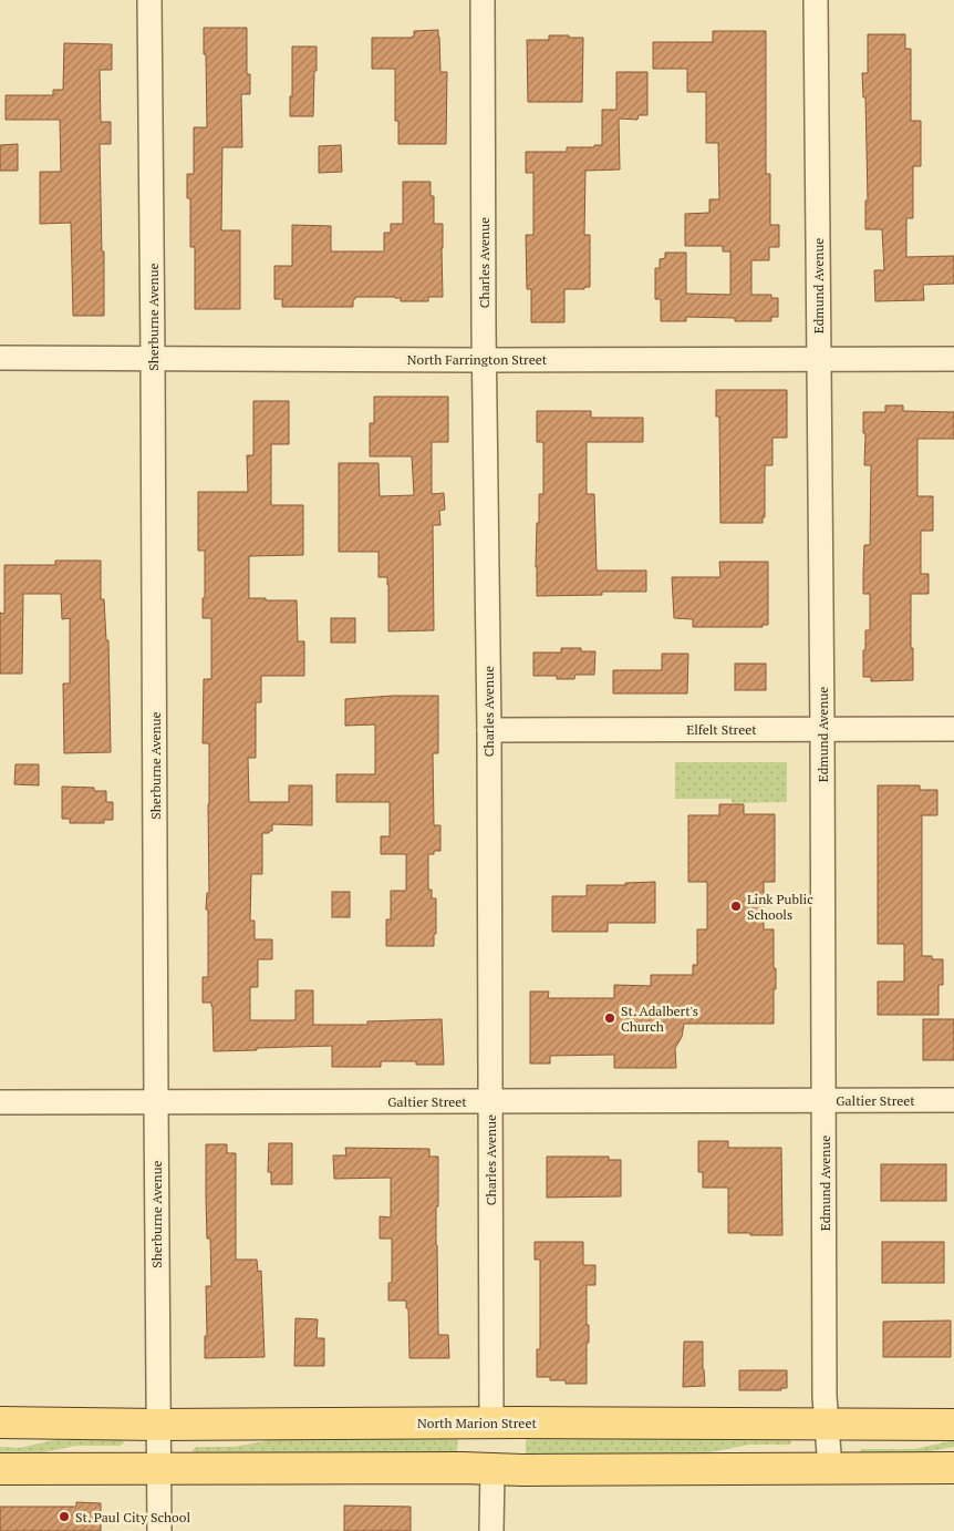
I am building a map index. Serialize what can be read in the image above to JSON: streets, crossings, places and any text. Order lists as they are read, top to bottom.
{
  "streets": {
    "main road": ["North Marion Street"],
    "street": [
      "Charles Avenue",
      "Edmund Avenue",
      "Sherburne Avenue",
      "North Farrington Street",
      "Elfelt Street",
      "Galtier Street"
    ]
  },
  "crossings": [
    ["Charles Avenue", "North Farrington Street"],
    ["Charles Avenue", "Elfelt Street"],
    ["Charles Avenue", "Galtier Street"],
    ["Charles Avenue", "North Marion Street"],
    ["Edmund Avenue", "North Farrington Street"],
    ["Edmund Avenue", "Elfelt Street"],
    ["Edmund Avenue", "Galtier Street"],
    ["Edmund Avenue", "North Marion Street"],
    ["Sherburne Avenue", "North Farrington Street"],
    ["Sherburne Avenue", "Galtier Street"],
    ["Sherburne Avenue", "North Marion Street"]
  ],
  "places": ["Link Public Schools", "St. Adalbert's Church", "St. Paul City School"]
}
